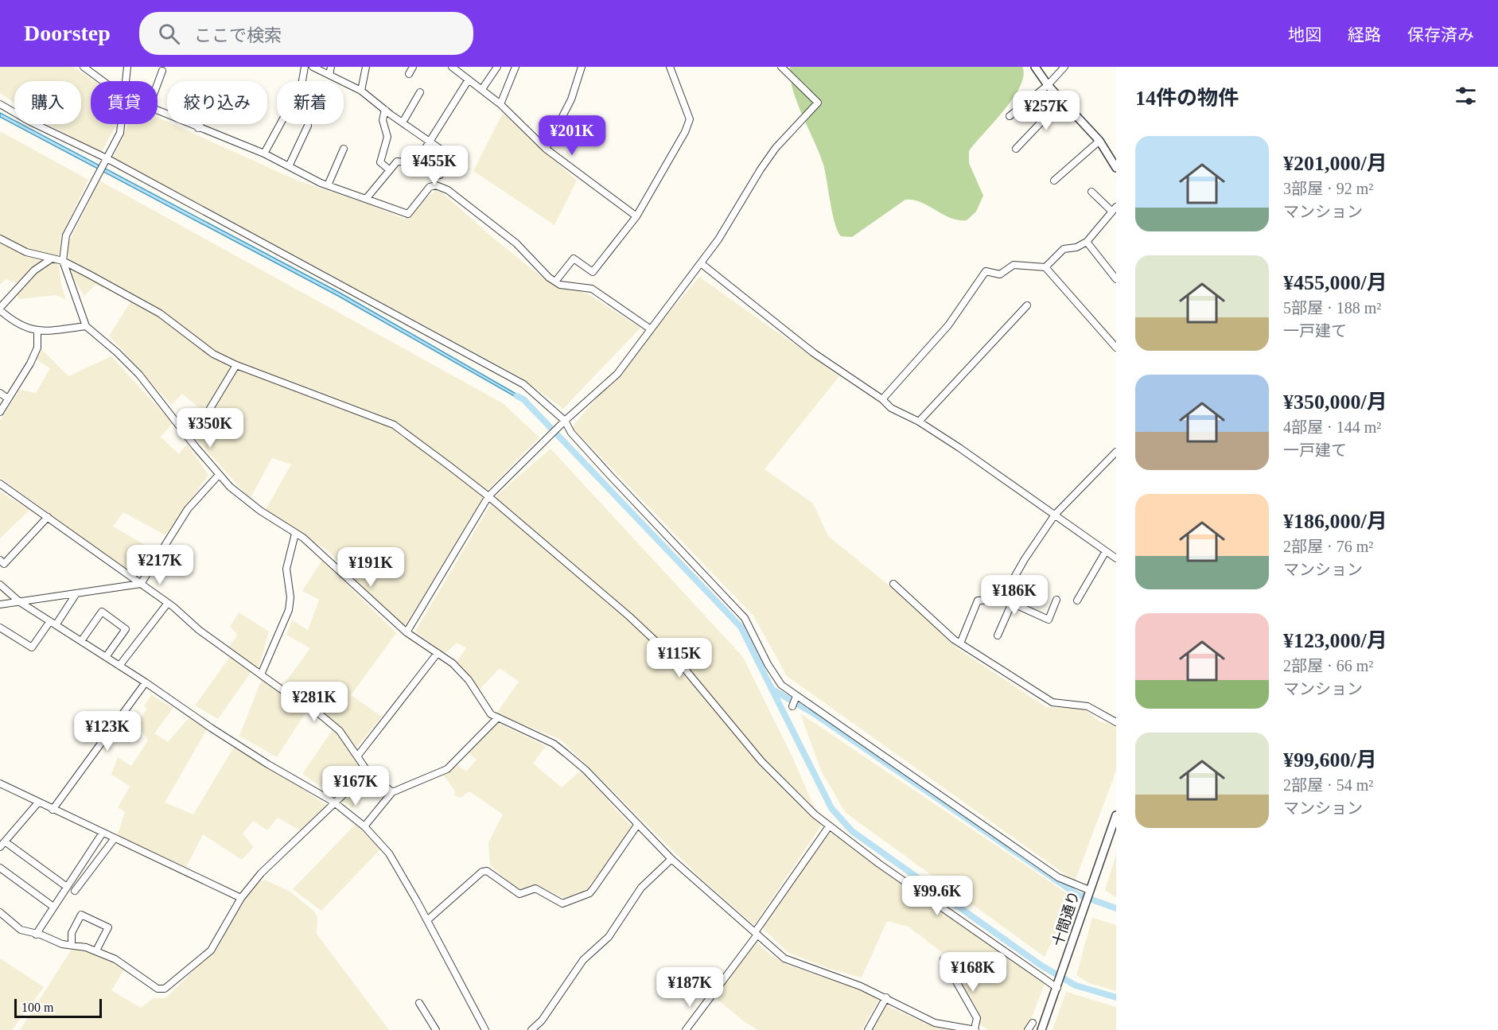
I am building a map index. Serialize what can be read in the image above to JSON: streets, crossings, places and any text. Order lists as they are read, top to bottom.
{
  "streets": {
    "street": ["十間通り"]
  },
  "scale_bar": "100 m",
  "page": {
    "header": "Doorstep",
    "search": "ここで検索",
    "nav": ["地図", "経路", "保存済み"],
    "heading": "14件の物件",
    "chip": [
      "購入",
      "賃貸",
      "絞り込み",
      "新着"
    ],
    "price": [
      "¥257K",
      "¥201K",
      "¥455K",
      "¥350K",
      "¥217K",
      "¥191K",
      "¥186K",
      "¥115K",
      "¥281K",
      "¥123K",
      "¥167K",
      "¥99.6K",
      "¥168K",
      "¥187K"
    ],
    "list": [
      {
        "name": "¥201,000/月",
        "note": "3部屋 · 92 m² · マンション"
      },
      {
        "name": "¥455,000/月",
        "note": "5部屋 · 188 m² · 一戸建て"
      },
      {
        "name": "¥350,000/月",
        "note": "4部屋 · 144 m² · 一戸建て"
      },
      {
        "name": "¥186,000/月",
        "note": "2部屋 · 76 m² · マンション"
      },
      {
        "name": "¥123,000/月",
        "note": "2部屋 · 66 m² · マンション"
      },
      {
        "name": "¥99,600/月",
        "note": "2部屋 · 54 m² · マンション"
      }
    ],
    "scale": "100 m"
  }
}
